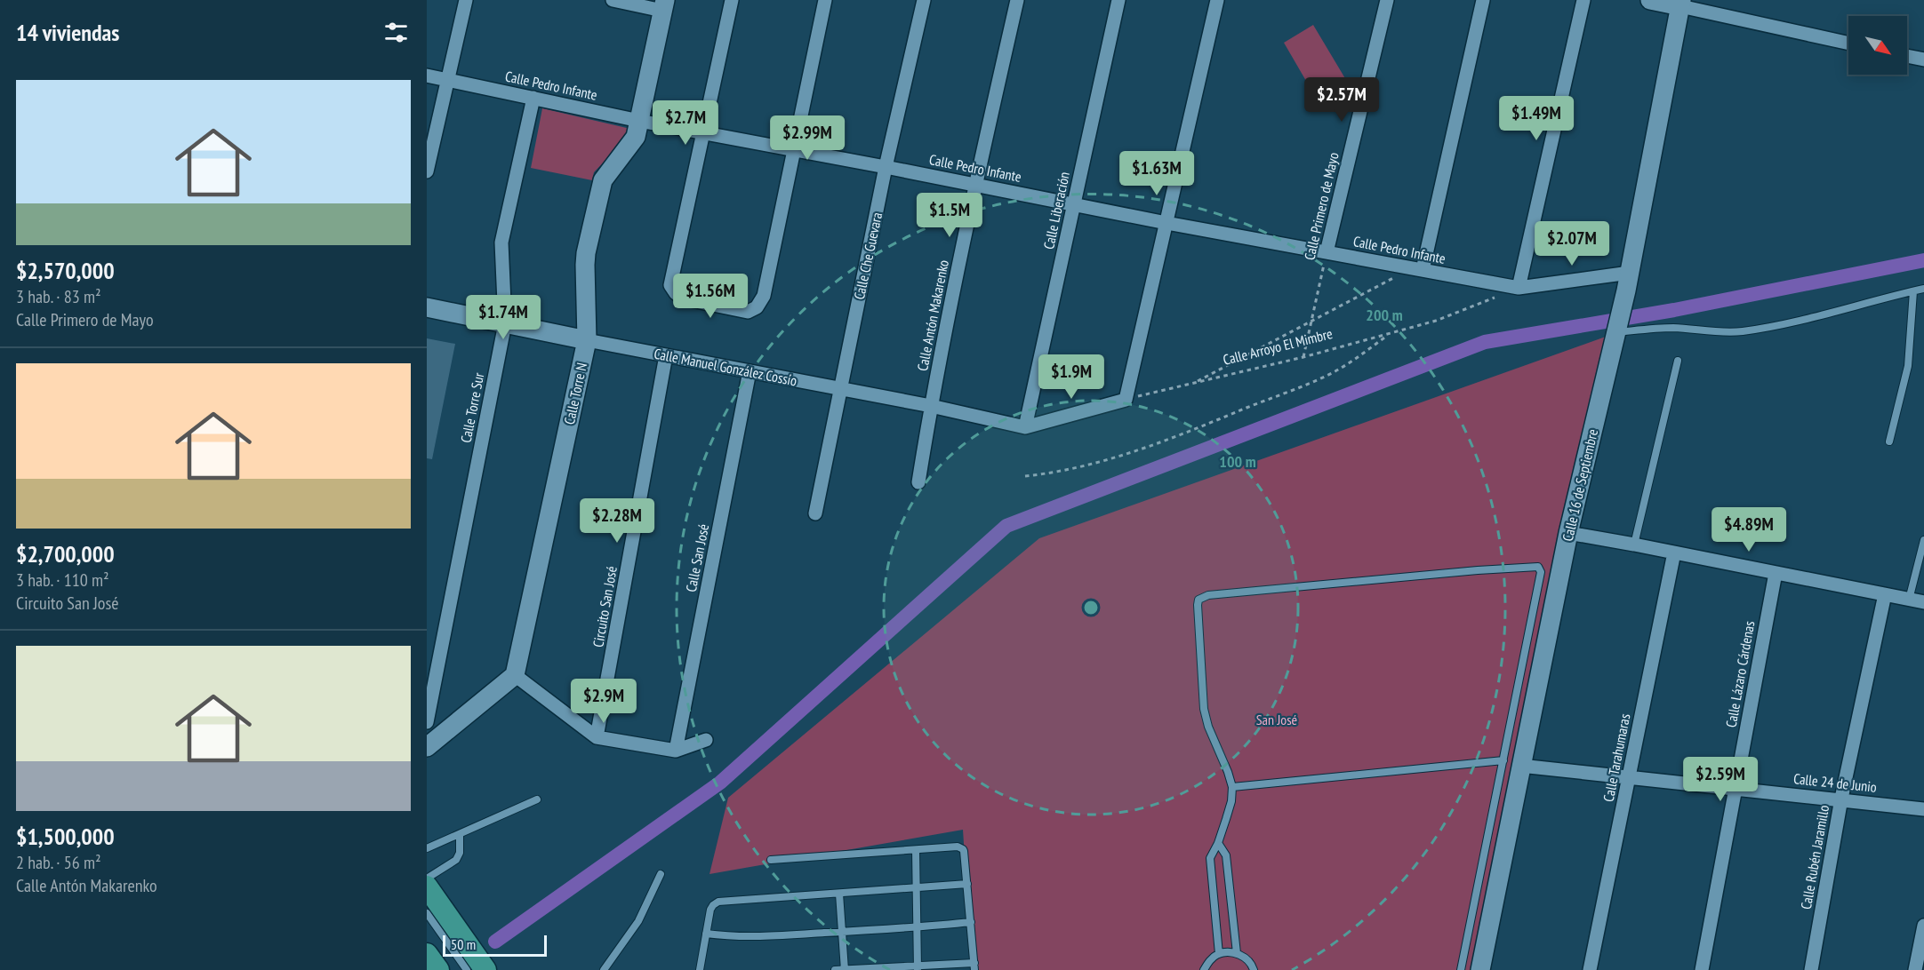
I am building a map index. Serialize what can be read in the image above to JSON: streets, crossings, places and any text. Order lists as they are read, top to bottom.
{
  "streets": {
    "main road": ["Calle Manuel González Cossío", "Calle Torre N", "Calle 16 de Septiembre"],
    "street": [
      "Calle Pedro Infante",
      "Calle Primero de Mayo",
      "Calle Liberación",
      "Calle Che Guevara",
      "Calle Antón Makarenko",
      "Calle Torre Sur",
      "Calle San José",
      "Circuito San José",
      "Calle Lázaro Cárdenas",
      "Calle Tarahumaras",
      "Calle 24 de Junio",
      "Calle Rubén Jaramillo"
    ],
    "path": ["Calle Arroyo El Mimbre"]
  },
  "crossings": [
    ["Calle Pedro Infante", "Calle Primero de Mayo"],
    ["Calle Pedro Infante", "Calle Liberación"],
    ["Calle Pedro Infante", "Calle Che Guevara"],
    ["Calle Pedro Infante", "Calle Antón Makarenko"],
    ["Calle Pedro Infante", "Calle Arroyo El Mimbre"],
    ["Calle Pedro Infante", "Calle Torre N"],
    ["Calle Pedro Infante", "Calle Torre Sur"],
    ["Calle Primero de Mayo", "Calle Arroyo El Mimbre"],
    ["Calle Liberación", "Calle Manuel González Cossío"],
    ["Calle Che Guevara", "Calle Manuel González Cossío"],
    ["Calle Antón Makarenko", "Calle Manuel González Cossío"],
    ["Calle Manuel González Cossío", "Calle Torre N"],
    ["Calle Manuel González Cossío", "Calle Torre Sur"],
    ["Calle Manuel González Cossío", "Calle San José"],
    ["Calle Manuel González Cossío", "Circuito San José"],
    ["Calle 16 de Septiembre", "Calle 24 de Junio"],
    ["Calle Lázaro Cárdenas", "Calle 24 de Junio"],
    ["Calle Tarahumaras", "Calle 24 de Junio"],
    ["Calle 24 de Junio", "Calle Rubén Jaramillo"]
  ],
  "parks": ["San José"],
  "scale_bar": "50 m",
  "north": "bottom right",
  "page": {
    "heading": "14 viviendas",
    "list": [
      {
        "name": "$2,570,000",
        "note": "3 hab. · 83 m² · Calle Primero de Mayo"
      },
      {
        "name": "$2,700,000",
        "note": "3 hab. · 110 m² · Circuito San José"
      },
      {
        "name": "$1,500,000",
        "note": "2 hab. · 56 m² · Calle Antón Makarenko"
      }
    ],
    "price": [
      "$2.57M",
      "$1.49M",
      "$2.7M",
      "$2.99M",
      "$1.63M",
      "$1.5M",
      "$2.07M",
      "$1.56M",
      "$1.74M",
      "$1.9M",
      "$2.28M",
      "$4.89M",
      "$2.9M",
      "$2.59M"
    ],
    "scale": "50 m"
  },
  "rings": ["200 m", "100 m"]
}
